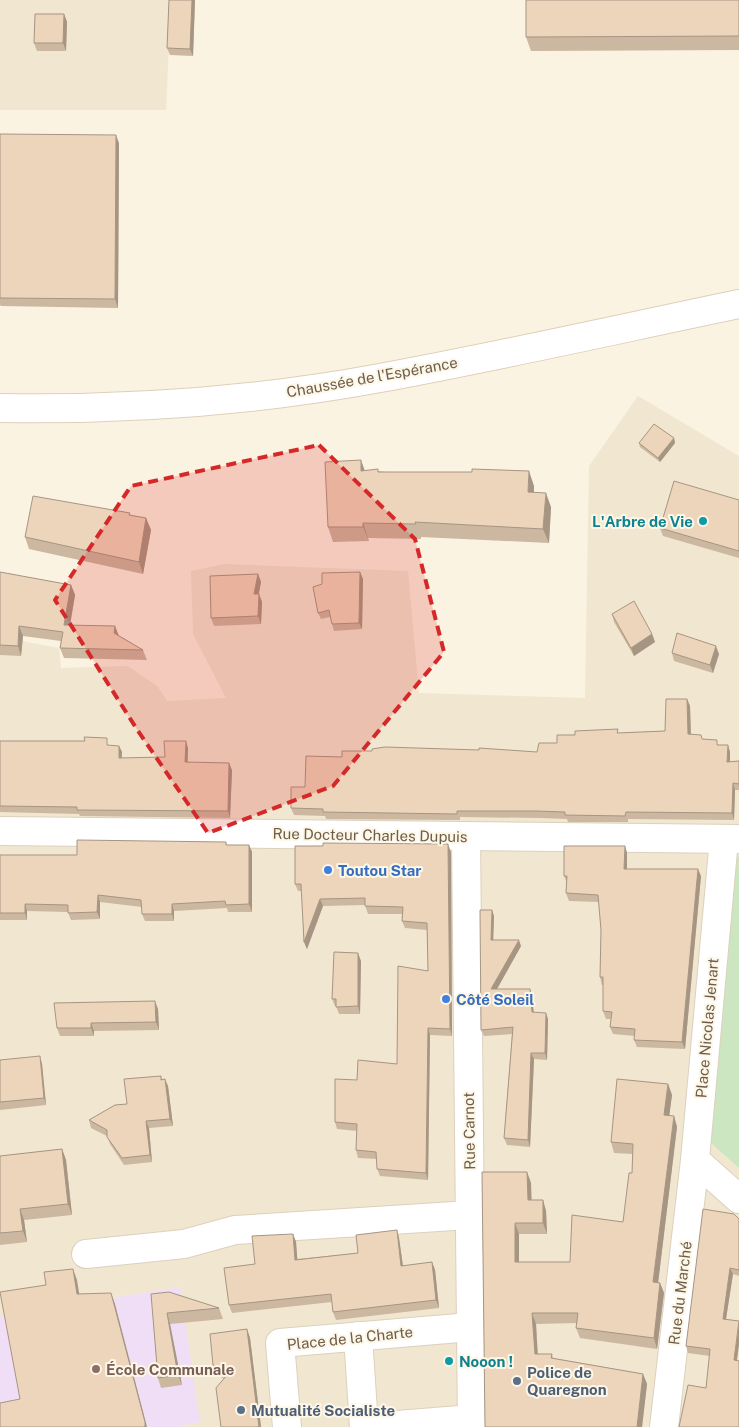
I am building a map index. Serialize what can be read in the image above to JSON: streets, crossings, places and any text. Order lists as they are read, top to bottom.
{
  "streets": {
    "street": [
      "Chaussée de l'Espérance",
      "Rue Docteur Charles Dupuis",
      "Place Nicolas Jenart",
      "Rue Carnot",
      "Rue du Marché",
      "Place de la Charte"
    ]
  },
  "crossings": [
    ["Rue Docteur Charles Dupuis", "Place Nicolas Jenart"],
    ["Rue Docteur Charles Dupuis", "Rue Carnot"],
    ["Place Nicolas Jenart", "Rue du Marché"],
    ["Rue Carnot", "Place de la Charte"]
  ],
  "places": [
    "L'Arbre de Vie",
    "Toutou Star",
    "Côté Soleil",
    "Nooon !",
    "École Communale",
    "Police de Quaregnon",
    "Mutualité Socialiste"
  ]
}
